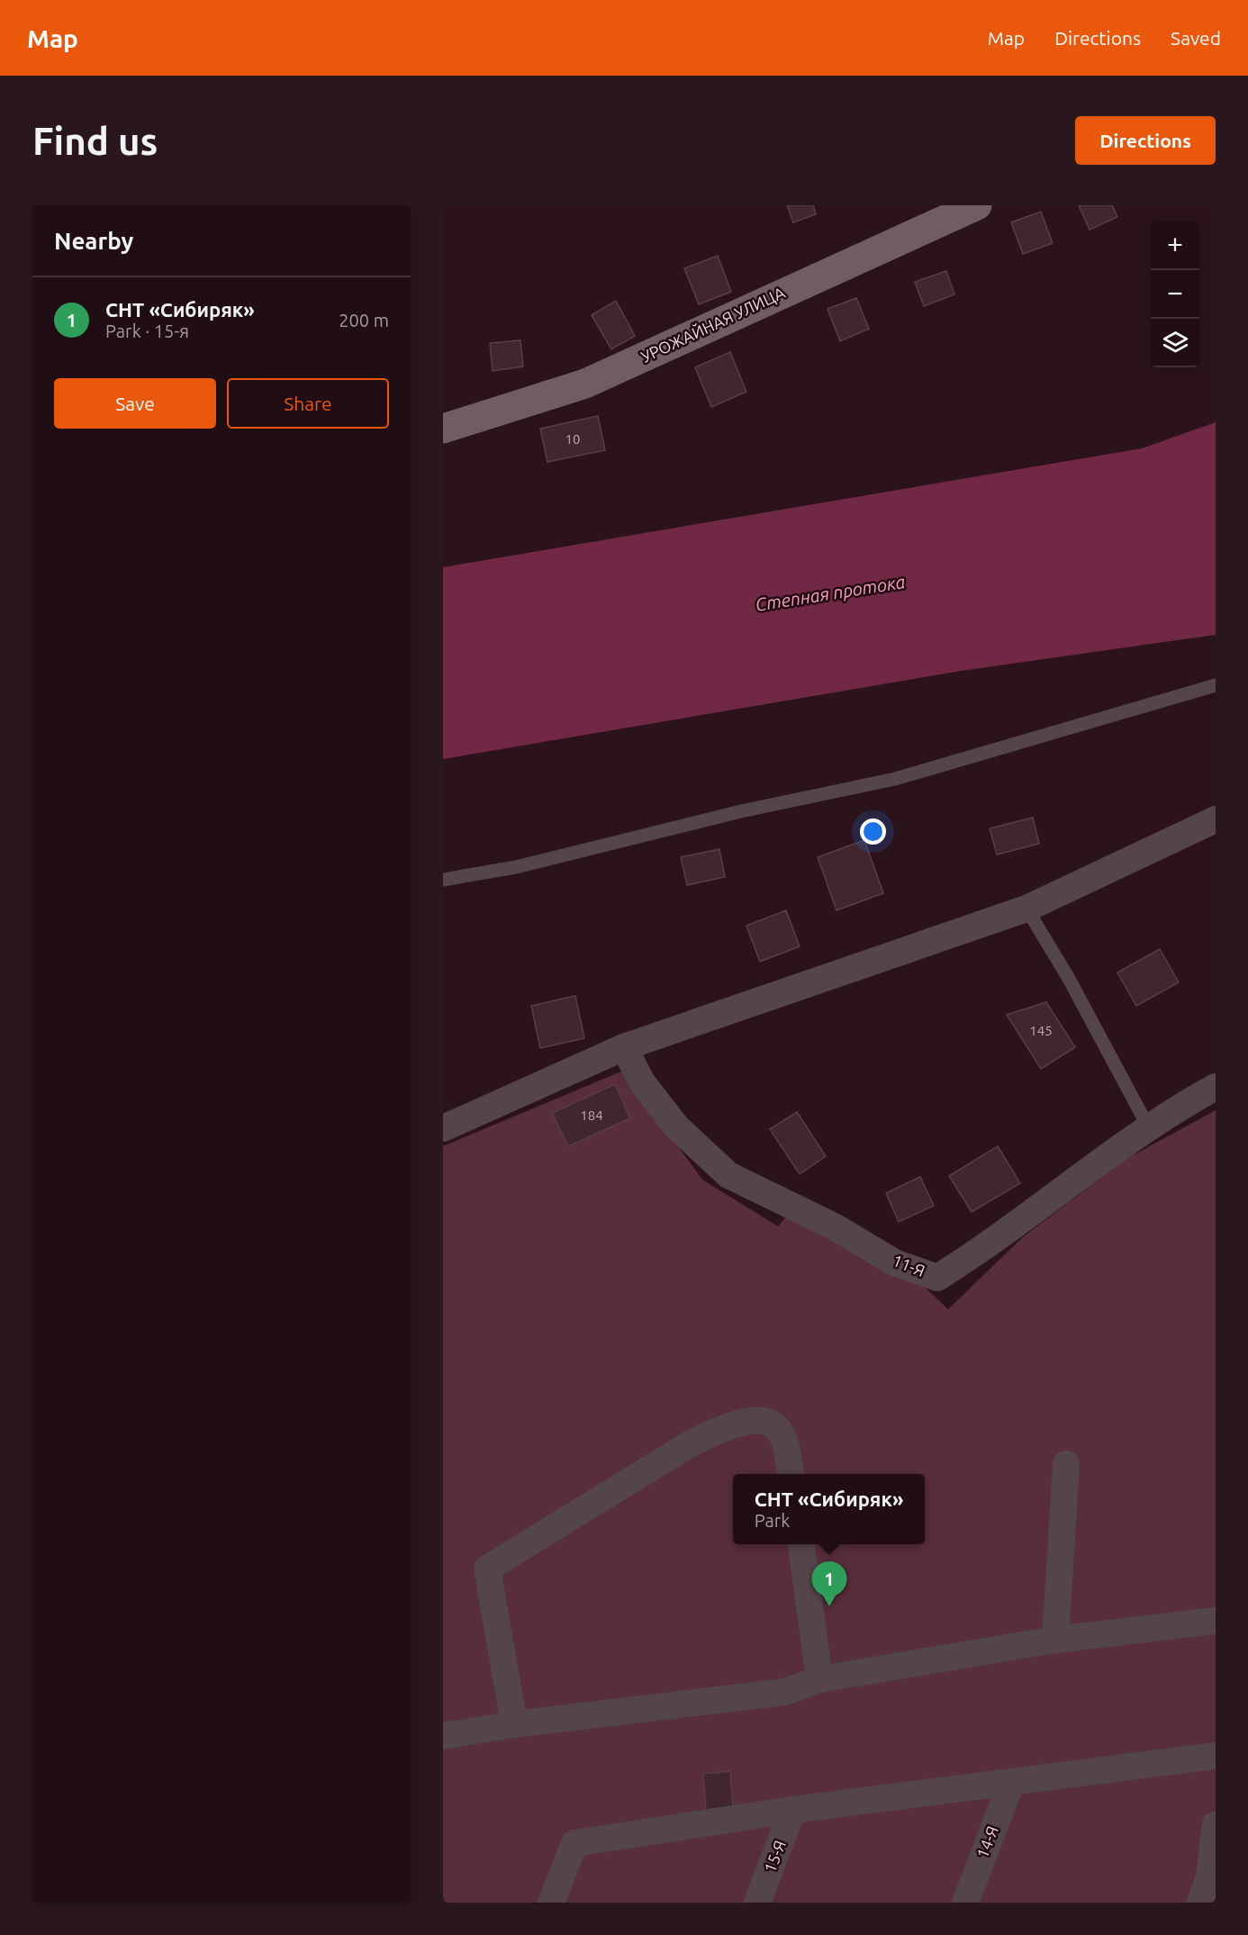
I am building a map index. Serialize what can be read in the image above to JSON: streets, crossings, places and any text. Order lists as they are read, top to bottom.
{
  "streets": {
    "street": [
      "УРОЖАЙНАЯ УЛИЦА",
      "11-Я",
      "14-Я",
      "15-Я"
    ]
  },
  "water": ["Степная протока"],
  "house_numbers": ["10", "145", "184"],
  "page": {
    "header": "Map",
    "nav": ["Map", "Directions", "Saved"],
    "buttons": [
      "Directions",
      ["Save", "Share"]
    ],
    "title": "Find us",
    "heading": "Nearby",
    "map_buttons": ["+", "−"],
    "list": [
      {
        "mark": "1",
        "name": "СНТ «Сибиряк»",
        "note": "Park · 15-я",
        "value": "200 m"
      }
    ],
    "popup": ["СНТ «Сибиряк»", "Park"],
    "pins": "1"
  }
}
